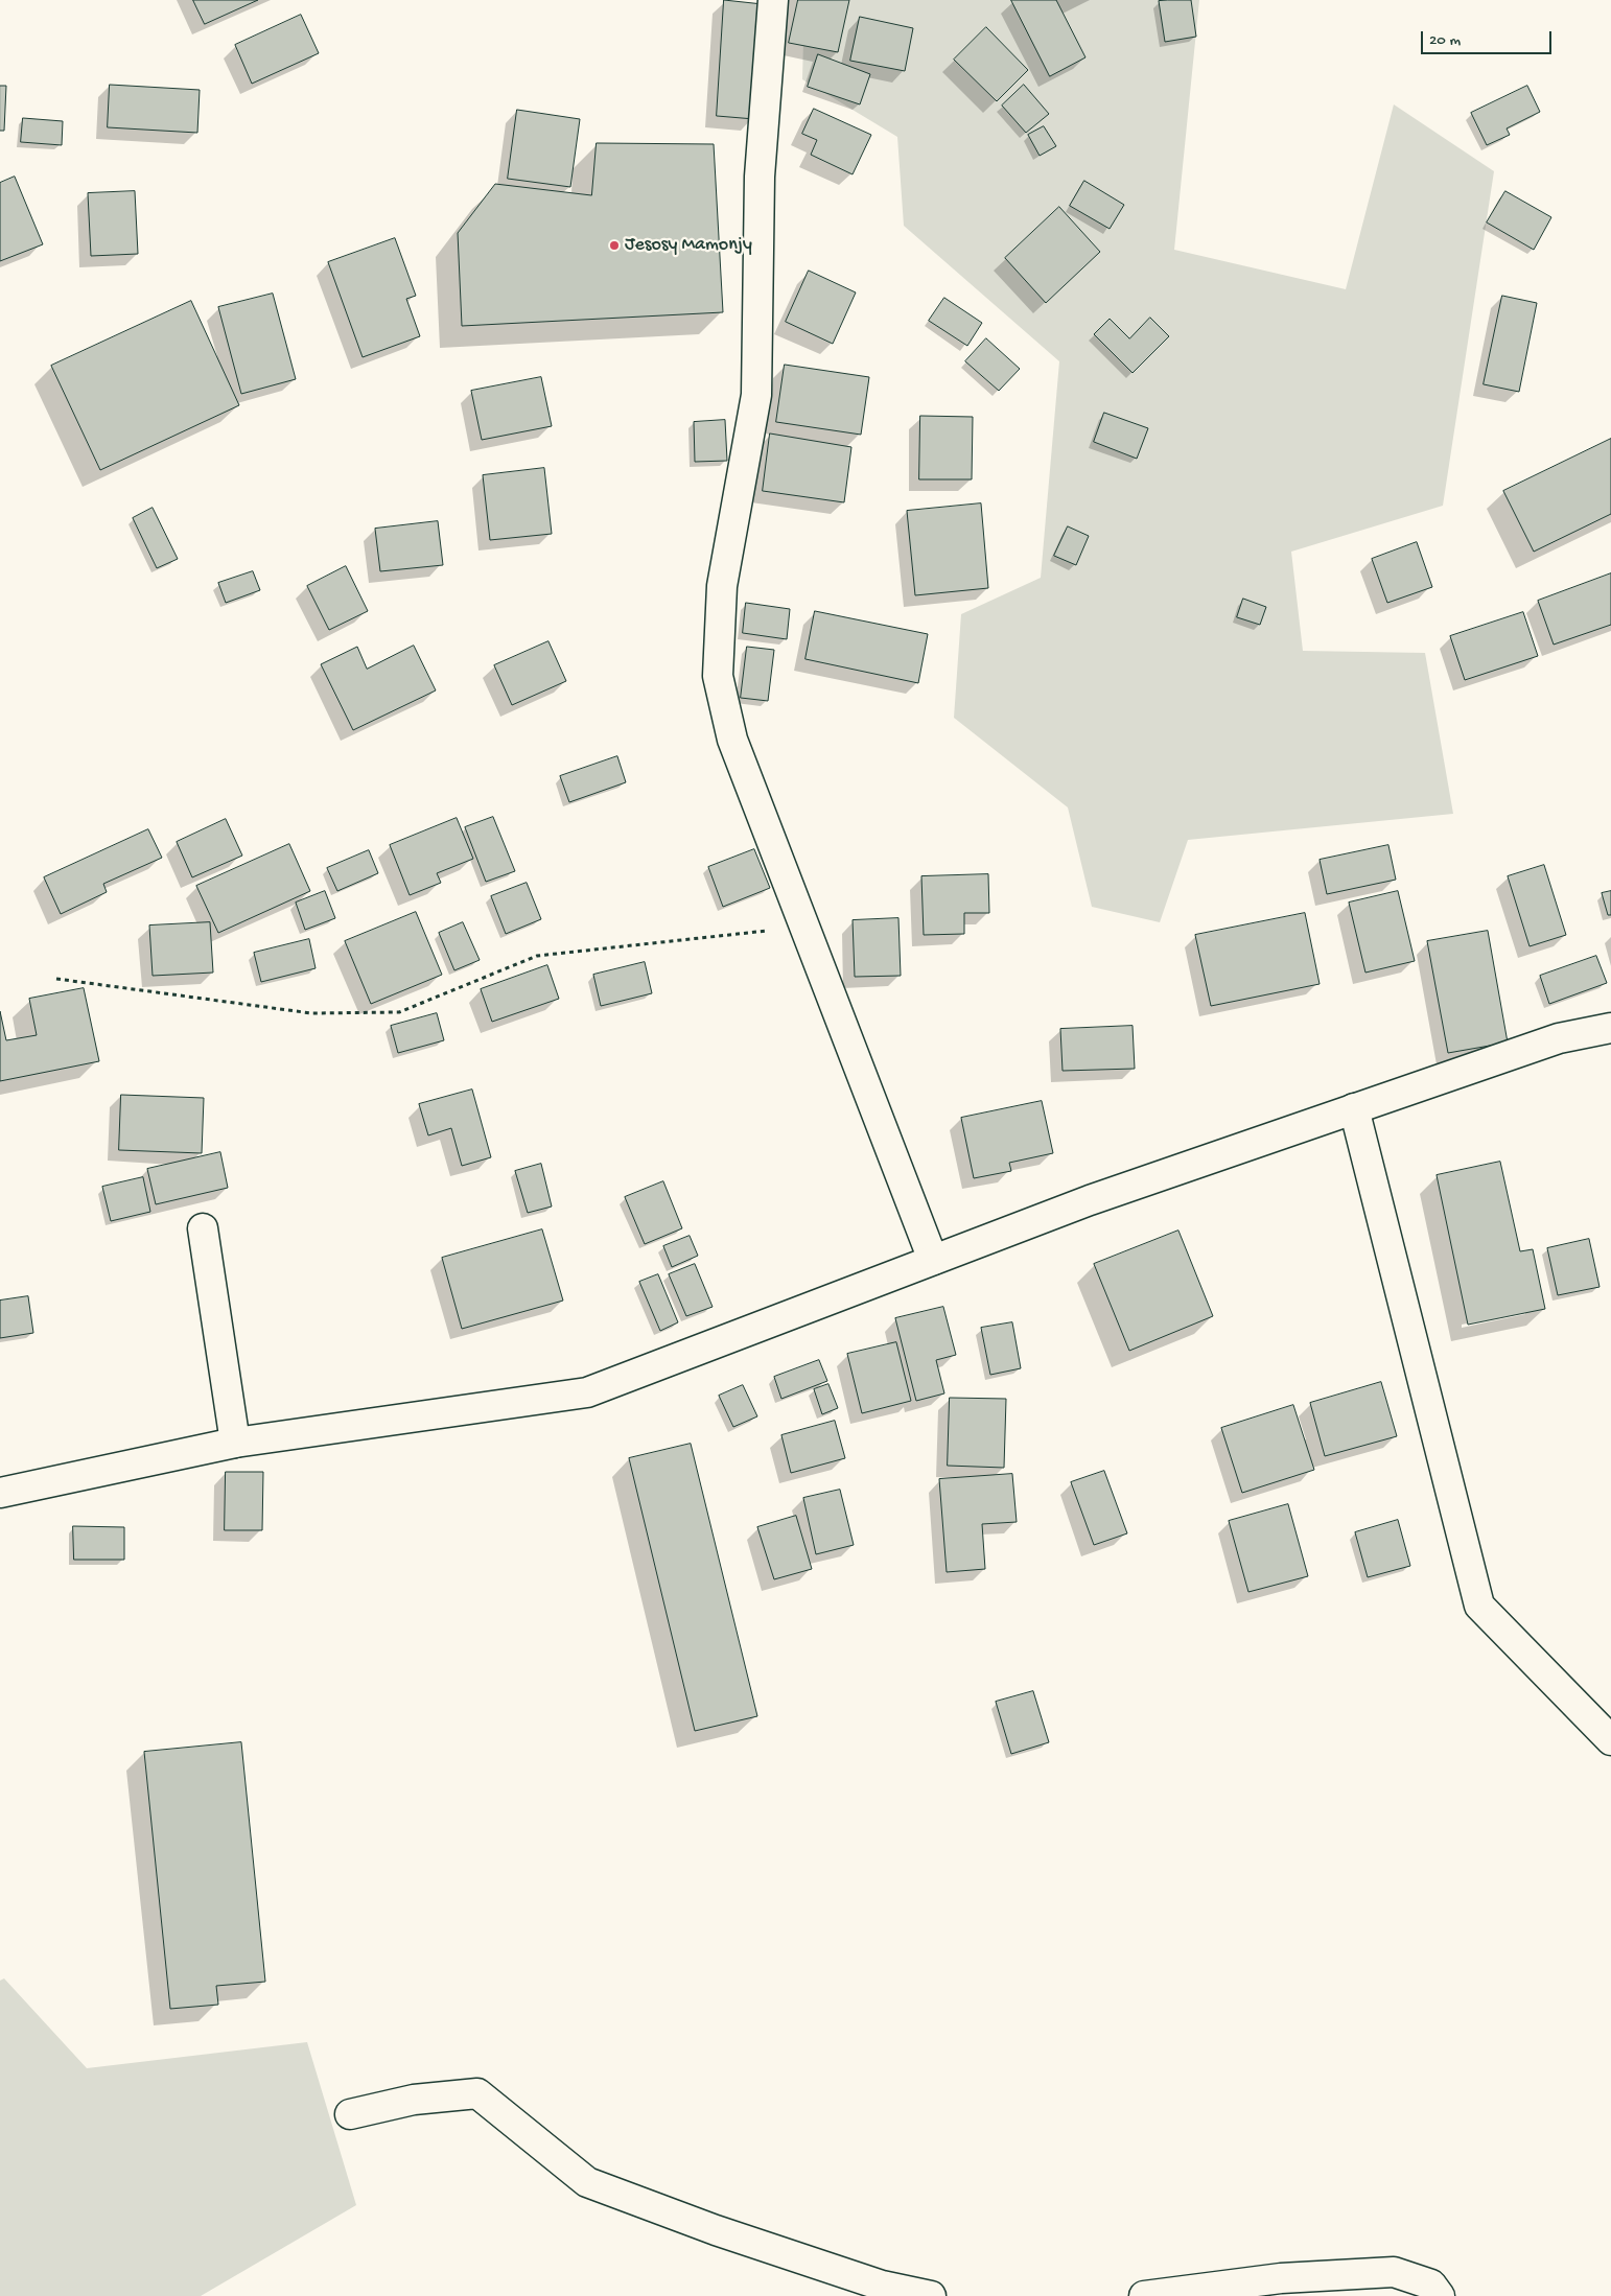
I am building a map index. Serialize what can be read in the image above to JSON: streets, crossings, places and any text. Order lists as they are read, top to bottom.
{
  "places": ["Jesosy Mamonjy"],
  "scale_bar": "20 m"
}
